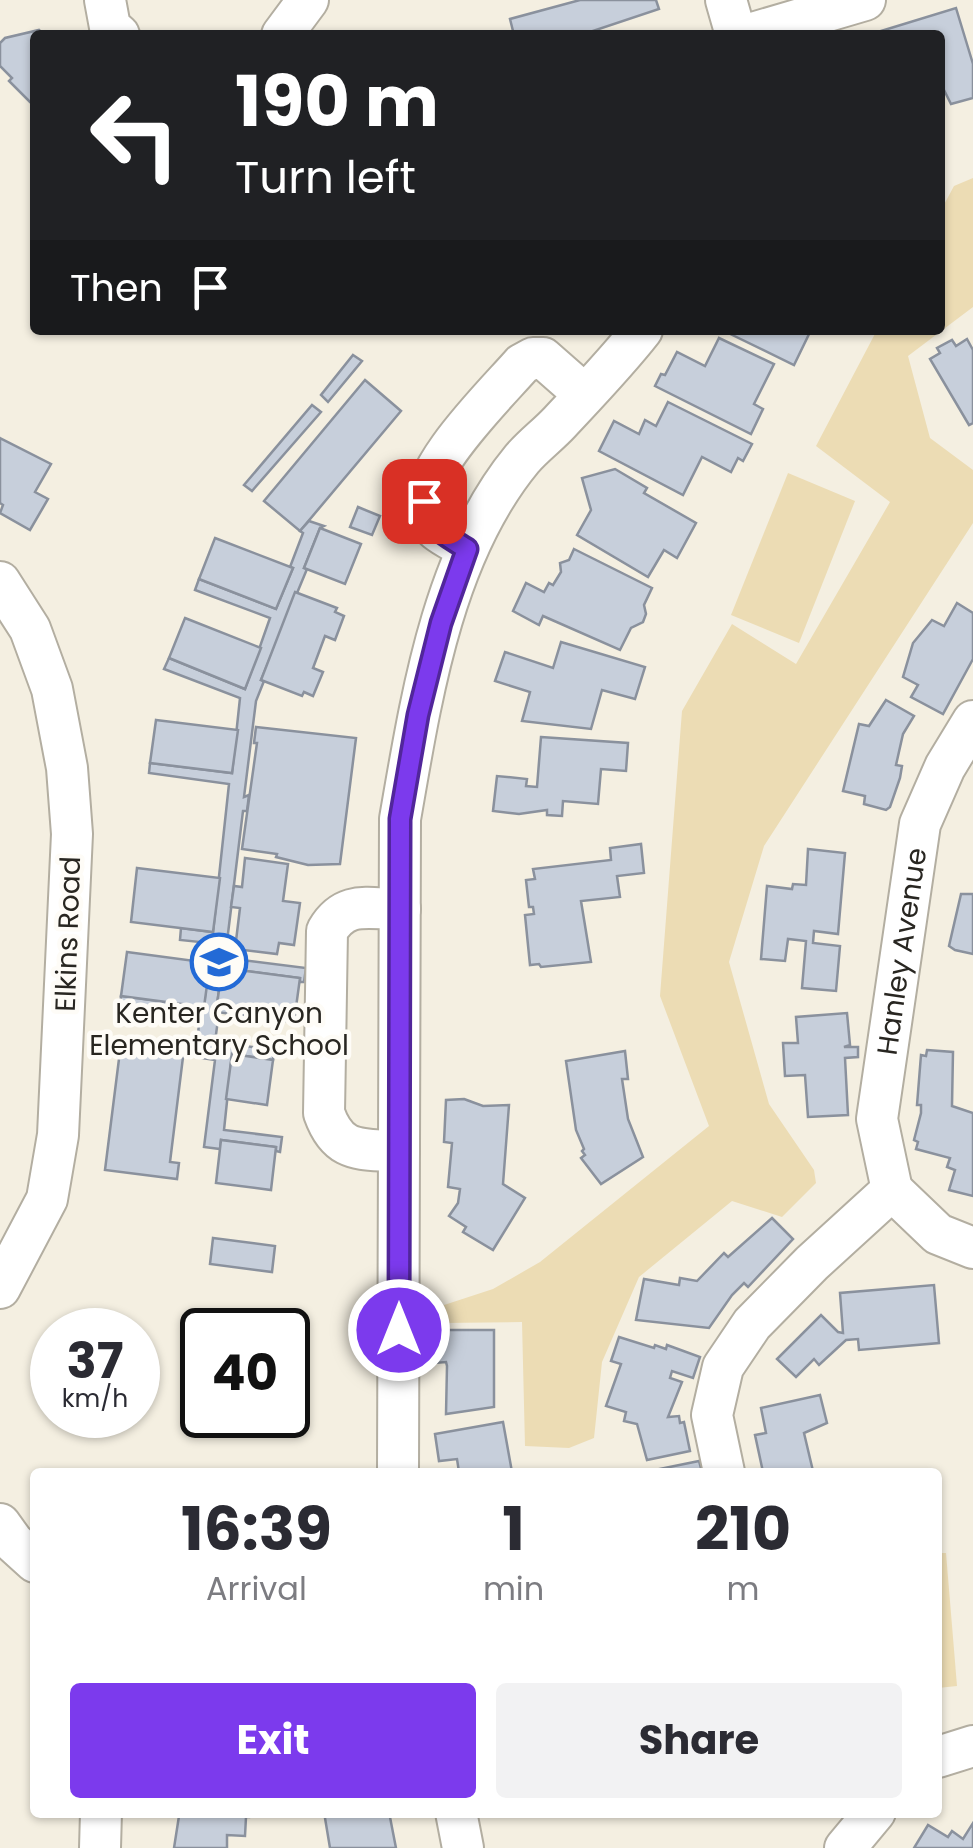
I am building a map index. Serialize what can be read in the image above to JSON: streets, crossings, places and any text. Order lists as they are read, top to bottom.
{
  "streets": {
    "street": ["Elkins Road", "Hanley Avenue"]
  },
  "places": {
    "school or university": ["Kenter Canyon Elementary School"]
  },
  "page": {
    "turn": ["190 m", "Turn left"],
    "then": "Then",
    "speed": "37 km/h",
    "limit": "40",
    "eta": [
      "16:39",
      "Arrival",
      "1",
      "min",
      "210",
      "m"
    ],
    "buttons": ["Exit", "Share"]
  }
}
